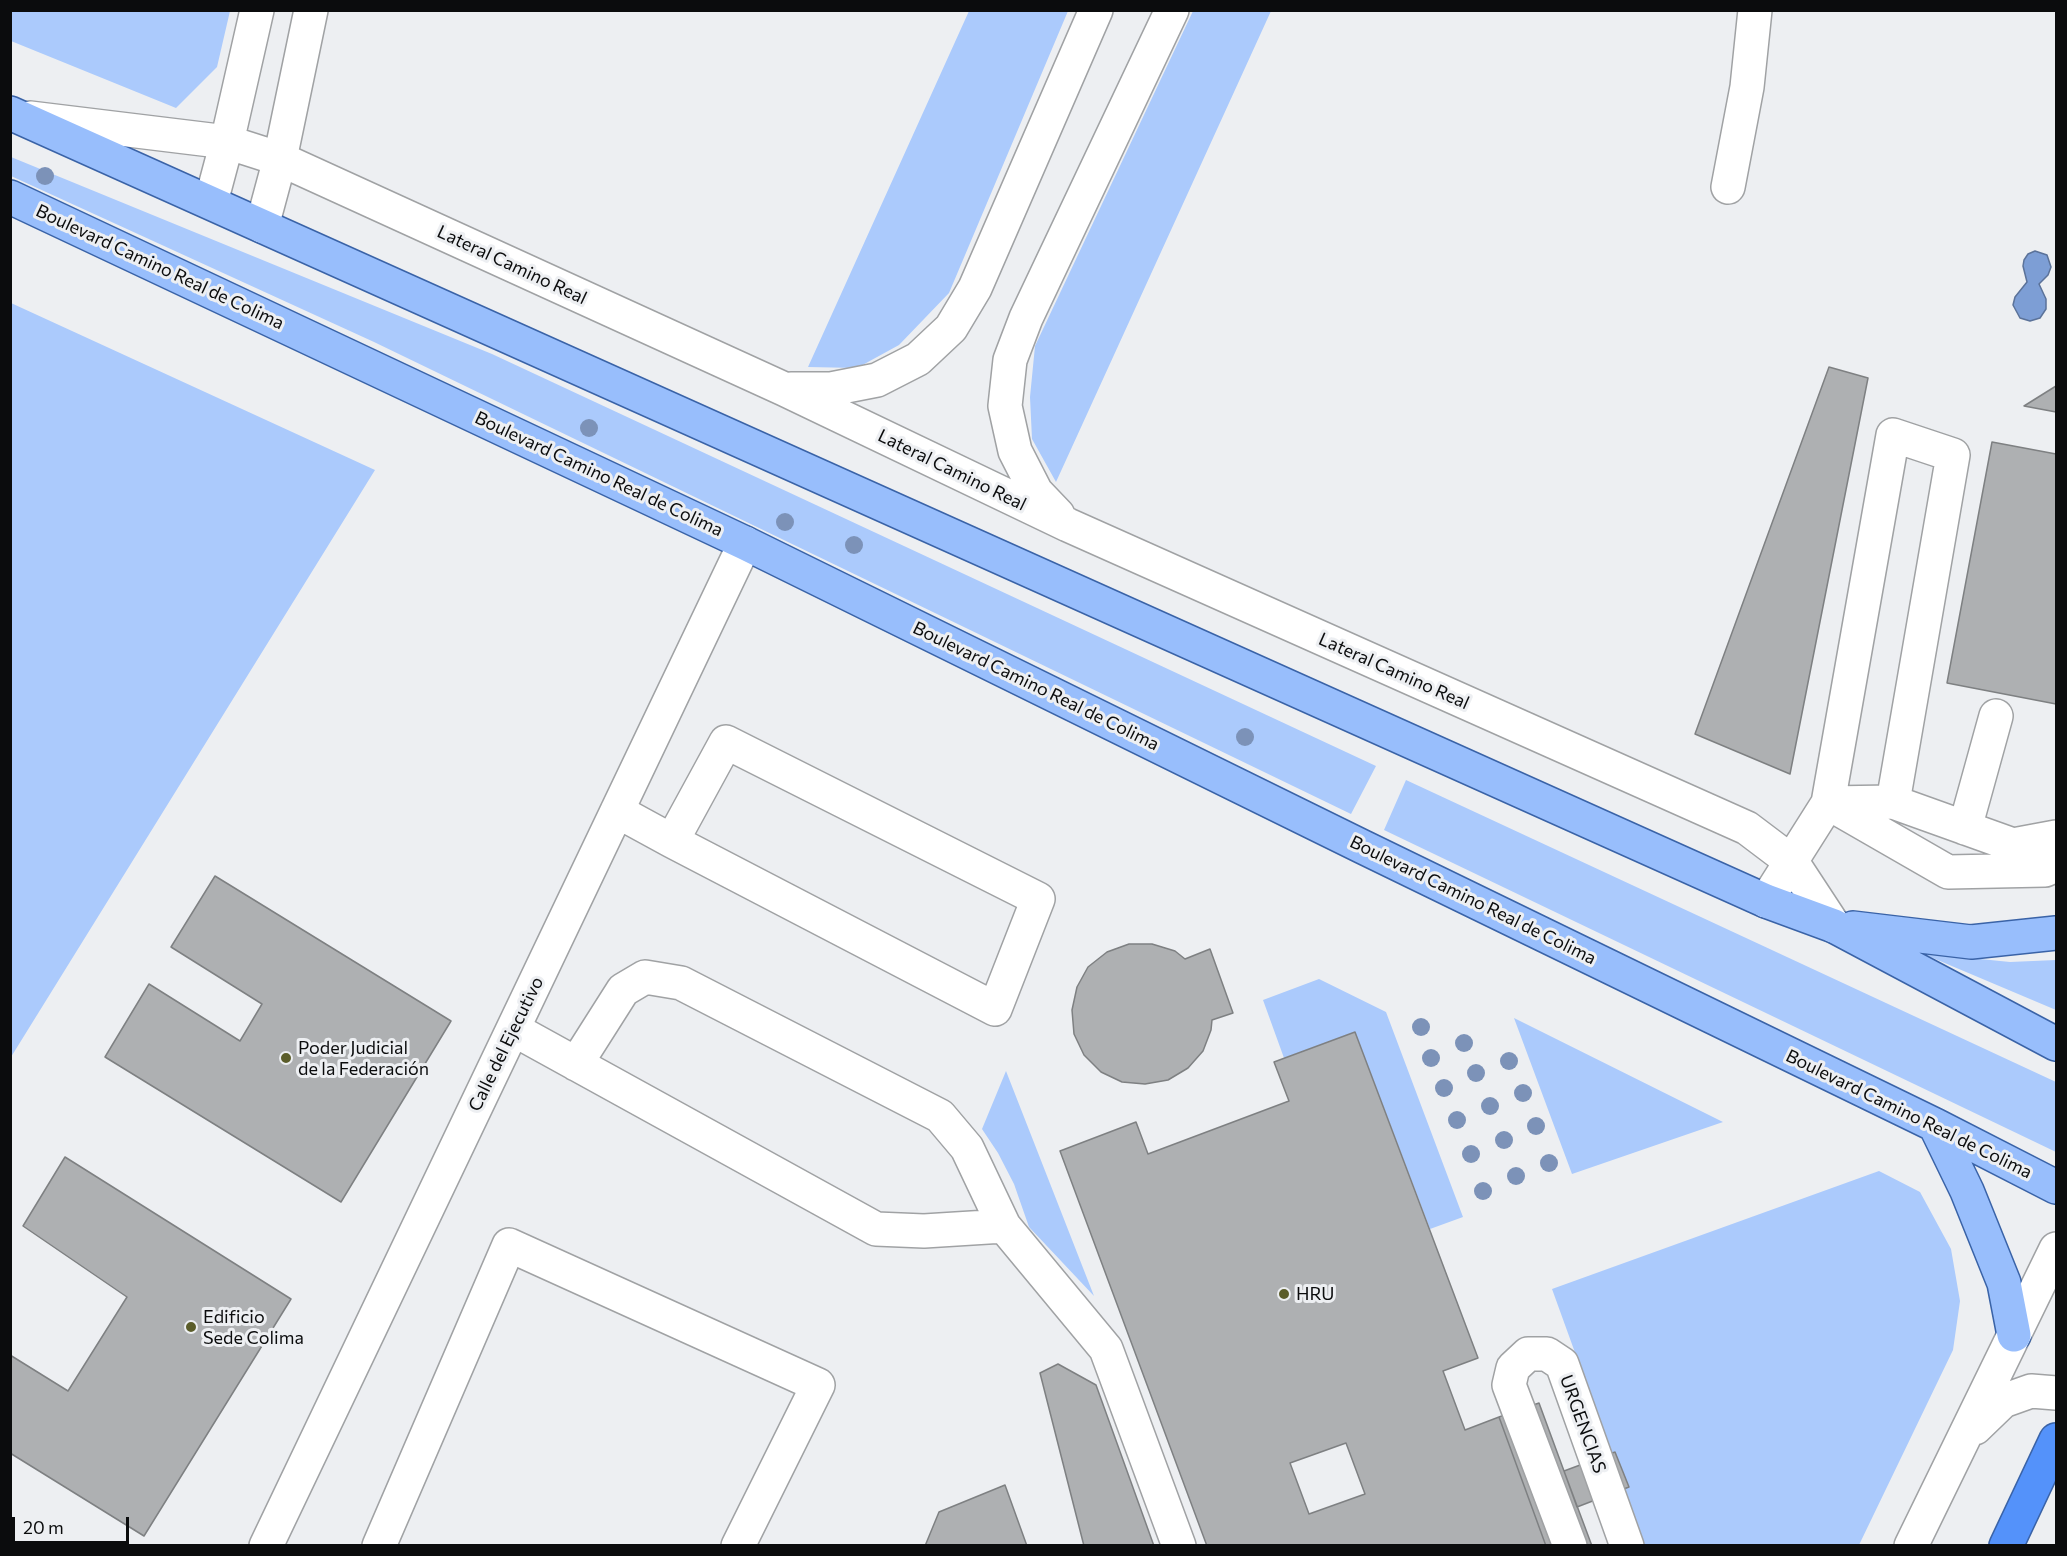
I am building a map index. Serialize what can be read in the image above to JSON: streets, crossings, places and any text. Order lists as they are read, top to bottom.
{
  "streets": {
    "main road": ["Boulevard Camino Real de Colima"],
    "street": ["Lateral Camino Real", "Calle del Ejecutivo", "URGENCIAS"]
  },
  "crossings": [
    ["Boulevard Camino Real de Colima", "Calle del Ejecutivo"]
  ],
  "places": ["Poder Judicial de la Federación", "HRU", "Edificio Sede Colima"],
  "scale_bar": "20 m"
}
